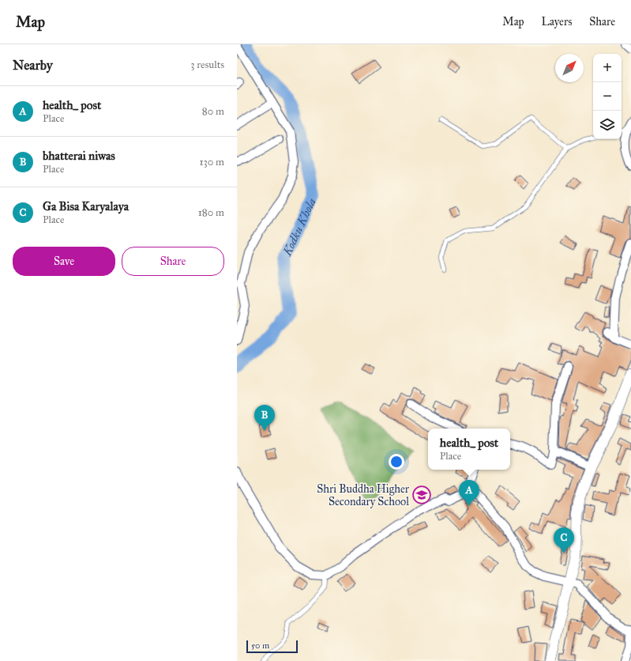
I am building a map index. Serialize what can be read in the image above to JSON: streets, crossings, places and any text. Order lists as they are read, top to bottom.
{
  "water": ["Kodku Khola"],
  "places": {
    "school or university": ["Shri Buddha Higher Secondary School"]
  },
  "scale_bar": "50 m",
  "north": "top right",
  "page": {
    "header": "Map",
    "nav": ["Map", "Layers", "Share"],
    "heading": ["Nearby", "3 results"],
    "map_buttons": ["+", "−"],
    "list": [
      {
        "mark": "A",
        "name": "health_ post",
        "note": "Place",
        "value": "80 m"
      },
      {
        "mark": "B",
        "name": "bhatterai niwas",
        "note": "Place",
        "value": "130 m"
      },
      {
        "mark": "C",
        "name": "Ga Bisa Karyalaya",
        "note": "Place",
        "value": "180 m"
      }
    ],
    "buttons": ["Save", "Share"],
    "pins": ["B", "A", "C"],
    "popup": ["health_ post", "Place"],
    "scale": "50 m"
  }
}
